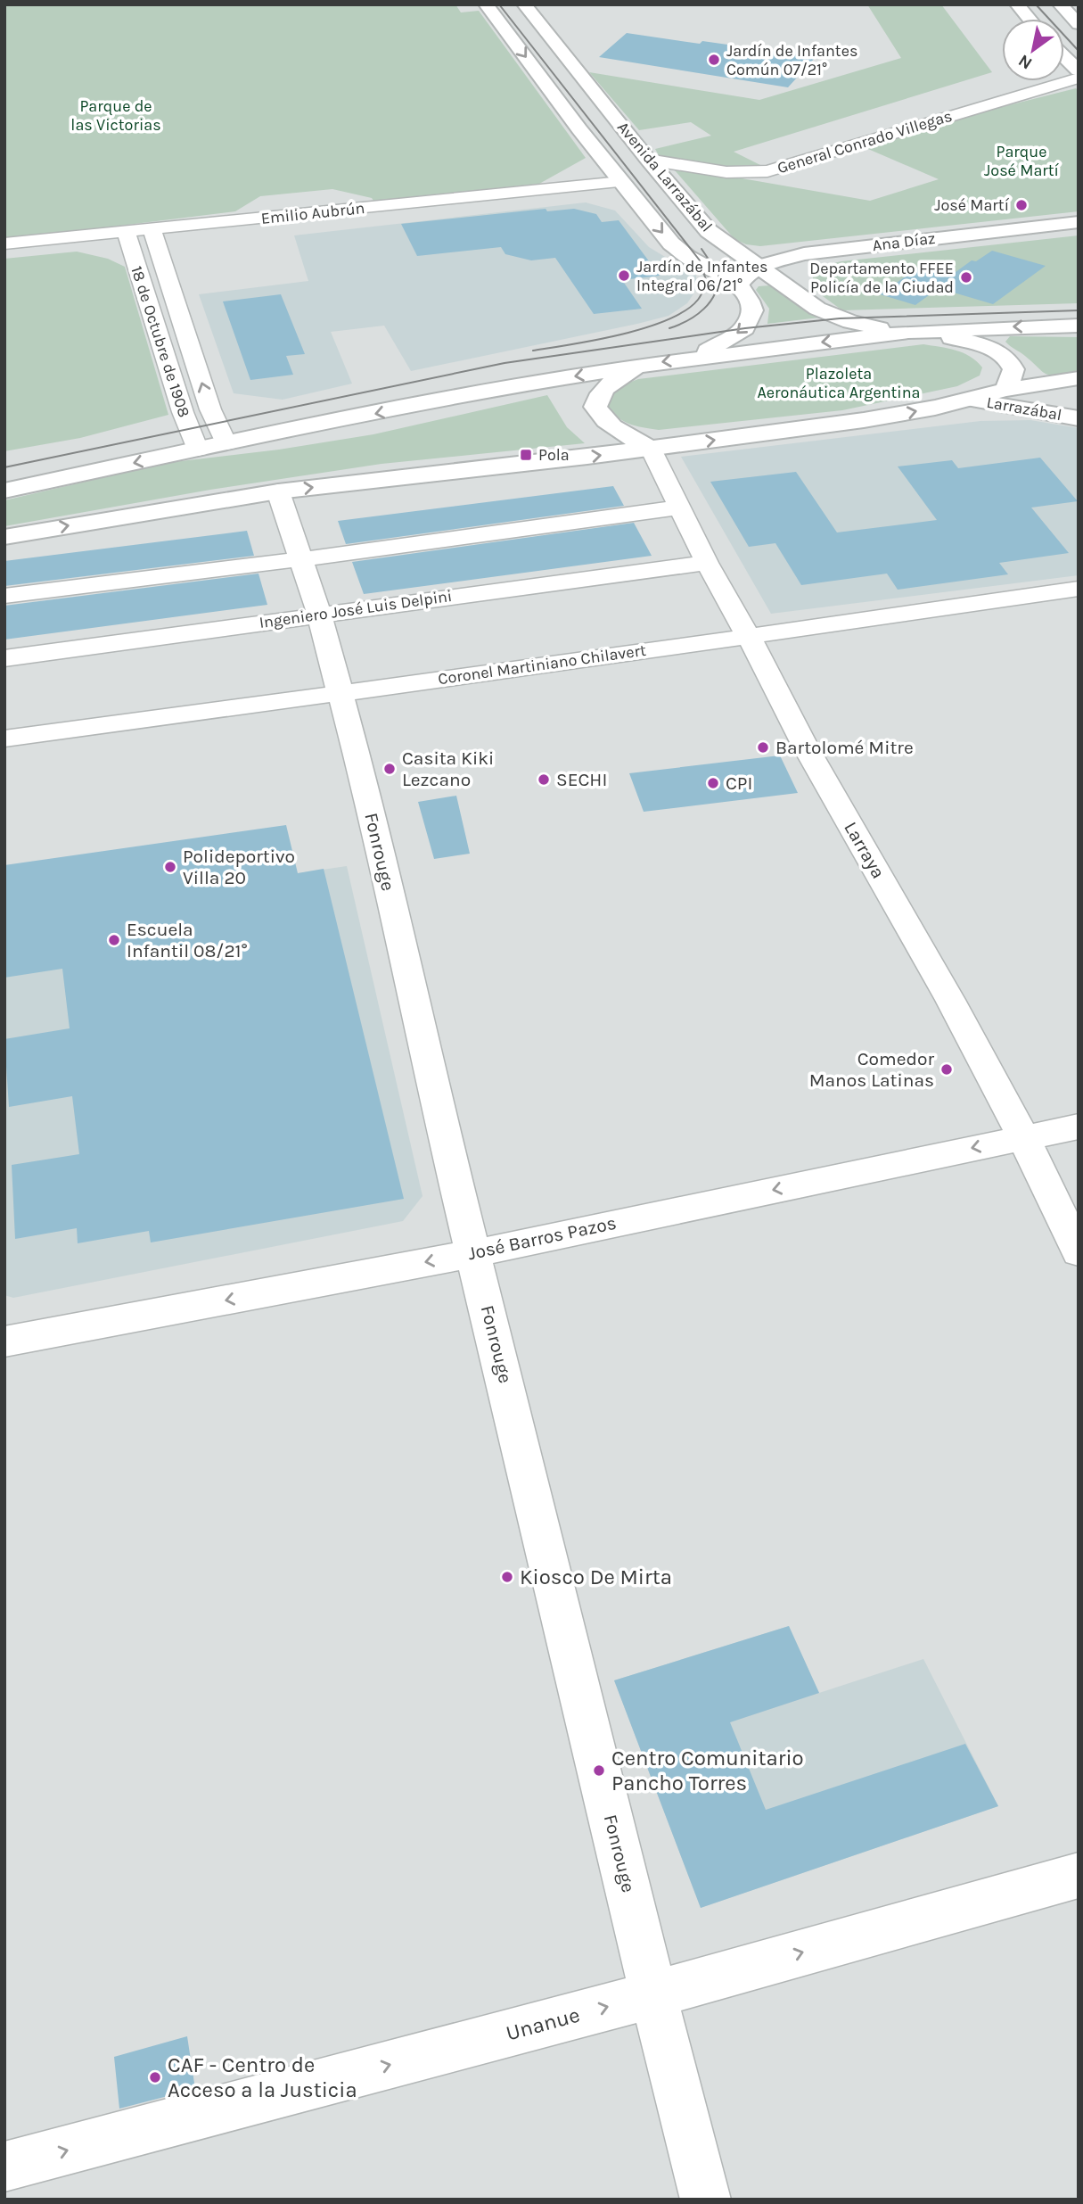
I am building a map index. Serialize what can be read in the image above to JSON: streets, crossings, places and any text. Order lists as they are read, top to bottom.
{
  "streets": {
    "main road": ["Avenida Larrazábal", "Ana Díaz", "Larrazábal"],
    "street": [
      "General Conrado Villegas",
      "Emilio Aubrún",
      "18 de Octubre de 1908",
      "Ingeniero José Luis Delpini",
      "Coronel Martiniano Chilavert",
      "Larraya",
      "Fonrouge",
      "José Barros Pazos",
      "Unanue"
    ]
  },
  "crossings": [
    ["General Conrado Villegas", "Avenida Larrazábal"],
    ["Avenida Larrazábal", "Emilio Aubrún"],
    ["Avenida Larrazábal", "Ana Díaz"],
    ["Emilio Aubrún", "18 de Octubre de 1908"],
    ["Ingeniero José Luis Delpini", "Larraya"],
    ["Ingeniero José Luis Delpini", "Fonrouge"],
    ["Coronel Martiniano Chilavert", "Larraya"],
    ["Coronel Martiniano Chilavert", "Fonrouge"],
    ["Larraya", "José Barros Pazos"],
    ["Fonrouge", "José Barros Pazos"],
    ["Fonrouge", "Unanue"]
  ],
  "one_way": ["José Barros Pazos", "Unanue"],
  "parks": ["Parque de las Victorias", "Parque José Martí", "Plazoleta Aeronáutica Argentina"],
  "places": {
    "other": [
      "Jardín de Infantes Común 07/21°",
      "José Martí",
      "Jardín de Infantes Integral 06/21°",
      "Departamento FFEE Policía de la Ciudad",
      "Bartolomé Mitre",
      "Casita Kiki Lezcano",
      "SECHI",
      "CPI",
      "Polideportivo Villa 20",
      "Escuela Infantil 08/21°",
      "Comedor Manos Latinas",
      "Kiosco De Mirta",
      "Centro Comunitario Pancho Torres",
      "CAF - Centro de Acceso a la Justicia"
    ],
    "transit": ["Pola"]
  },
  "north": "bottom left"
}
